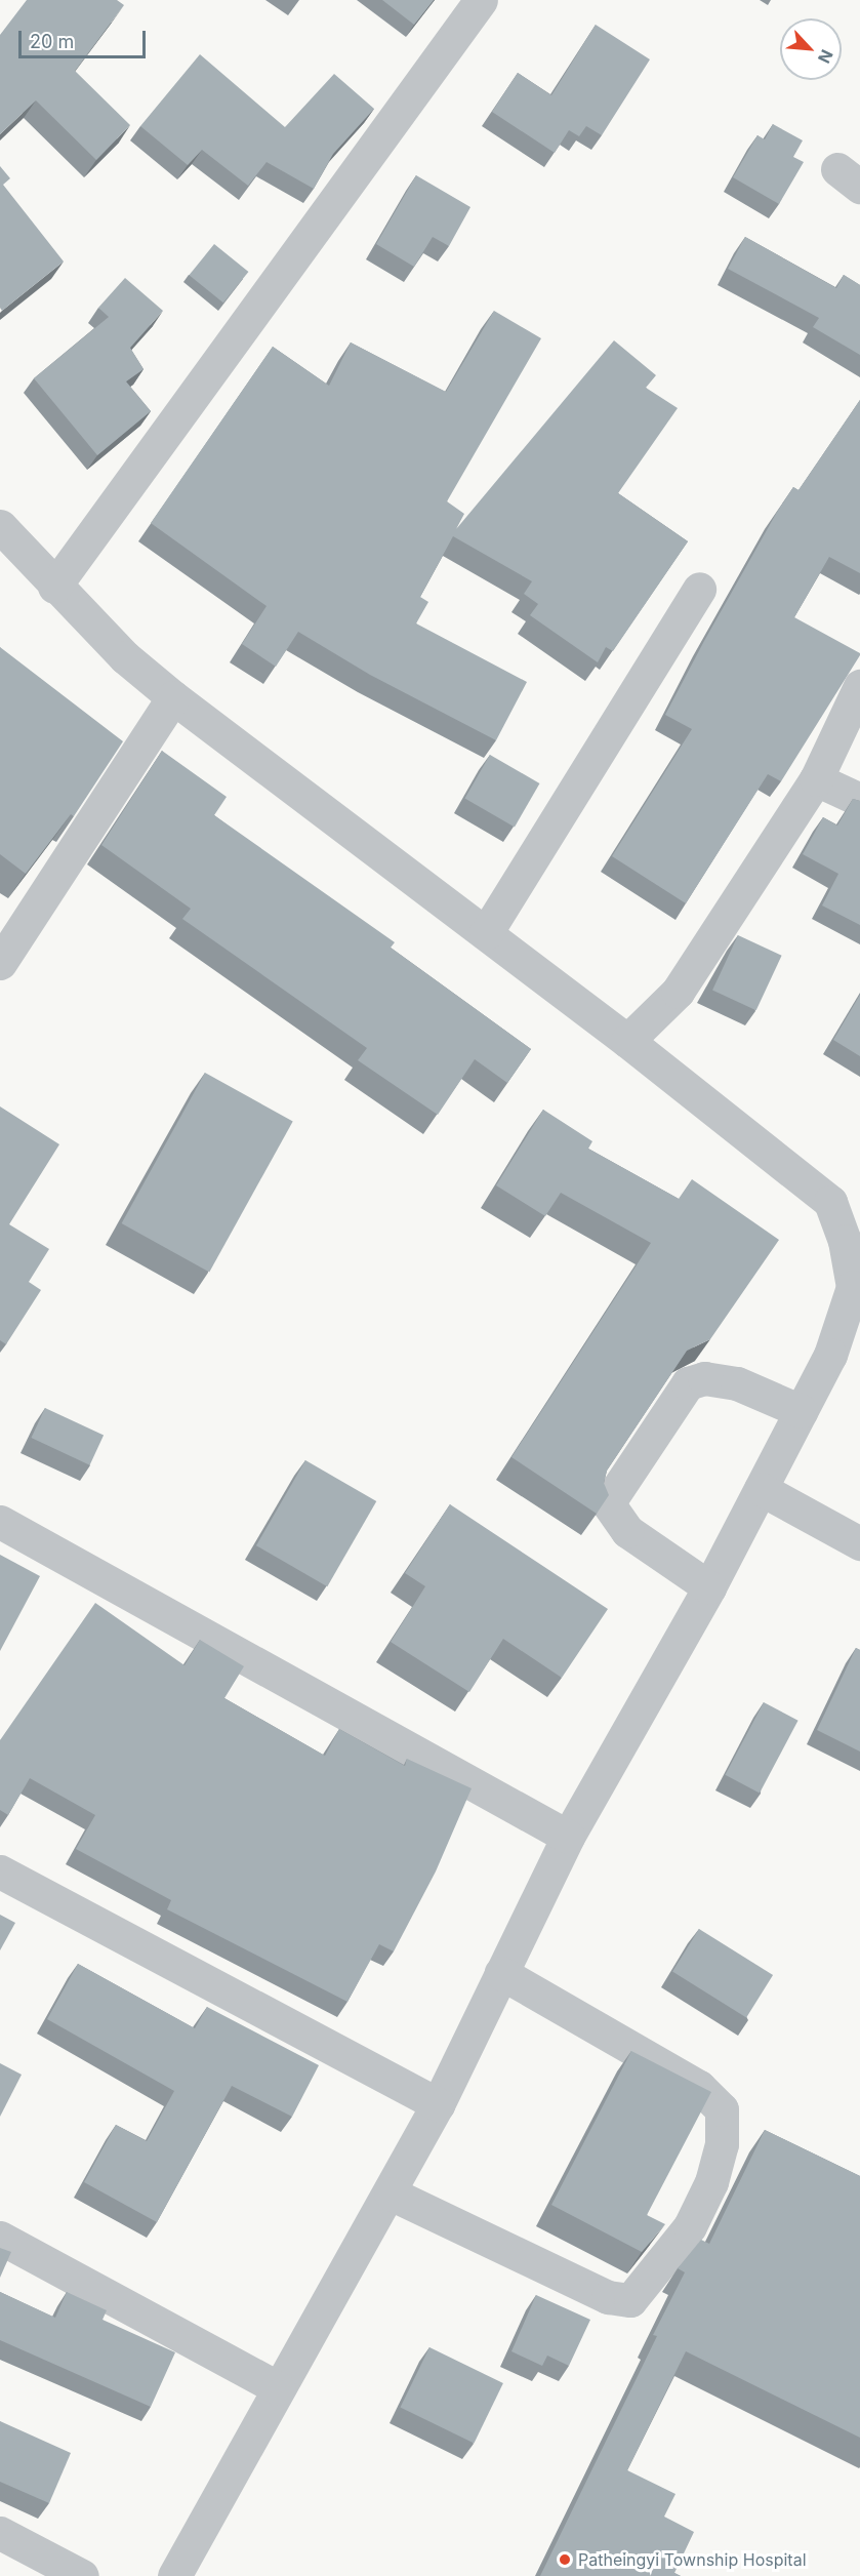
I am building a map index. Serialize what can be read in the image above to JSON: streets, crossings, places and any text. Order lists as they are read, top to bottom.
{
  "places": ["Patheingyi Township Hospital"],
  "scale_bar": "20 m",
  "north": "bottom right"
}
